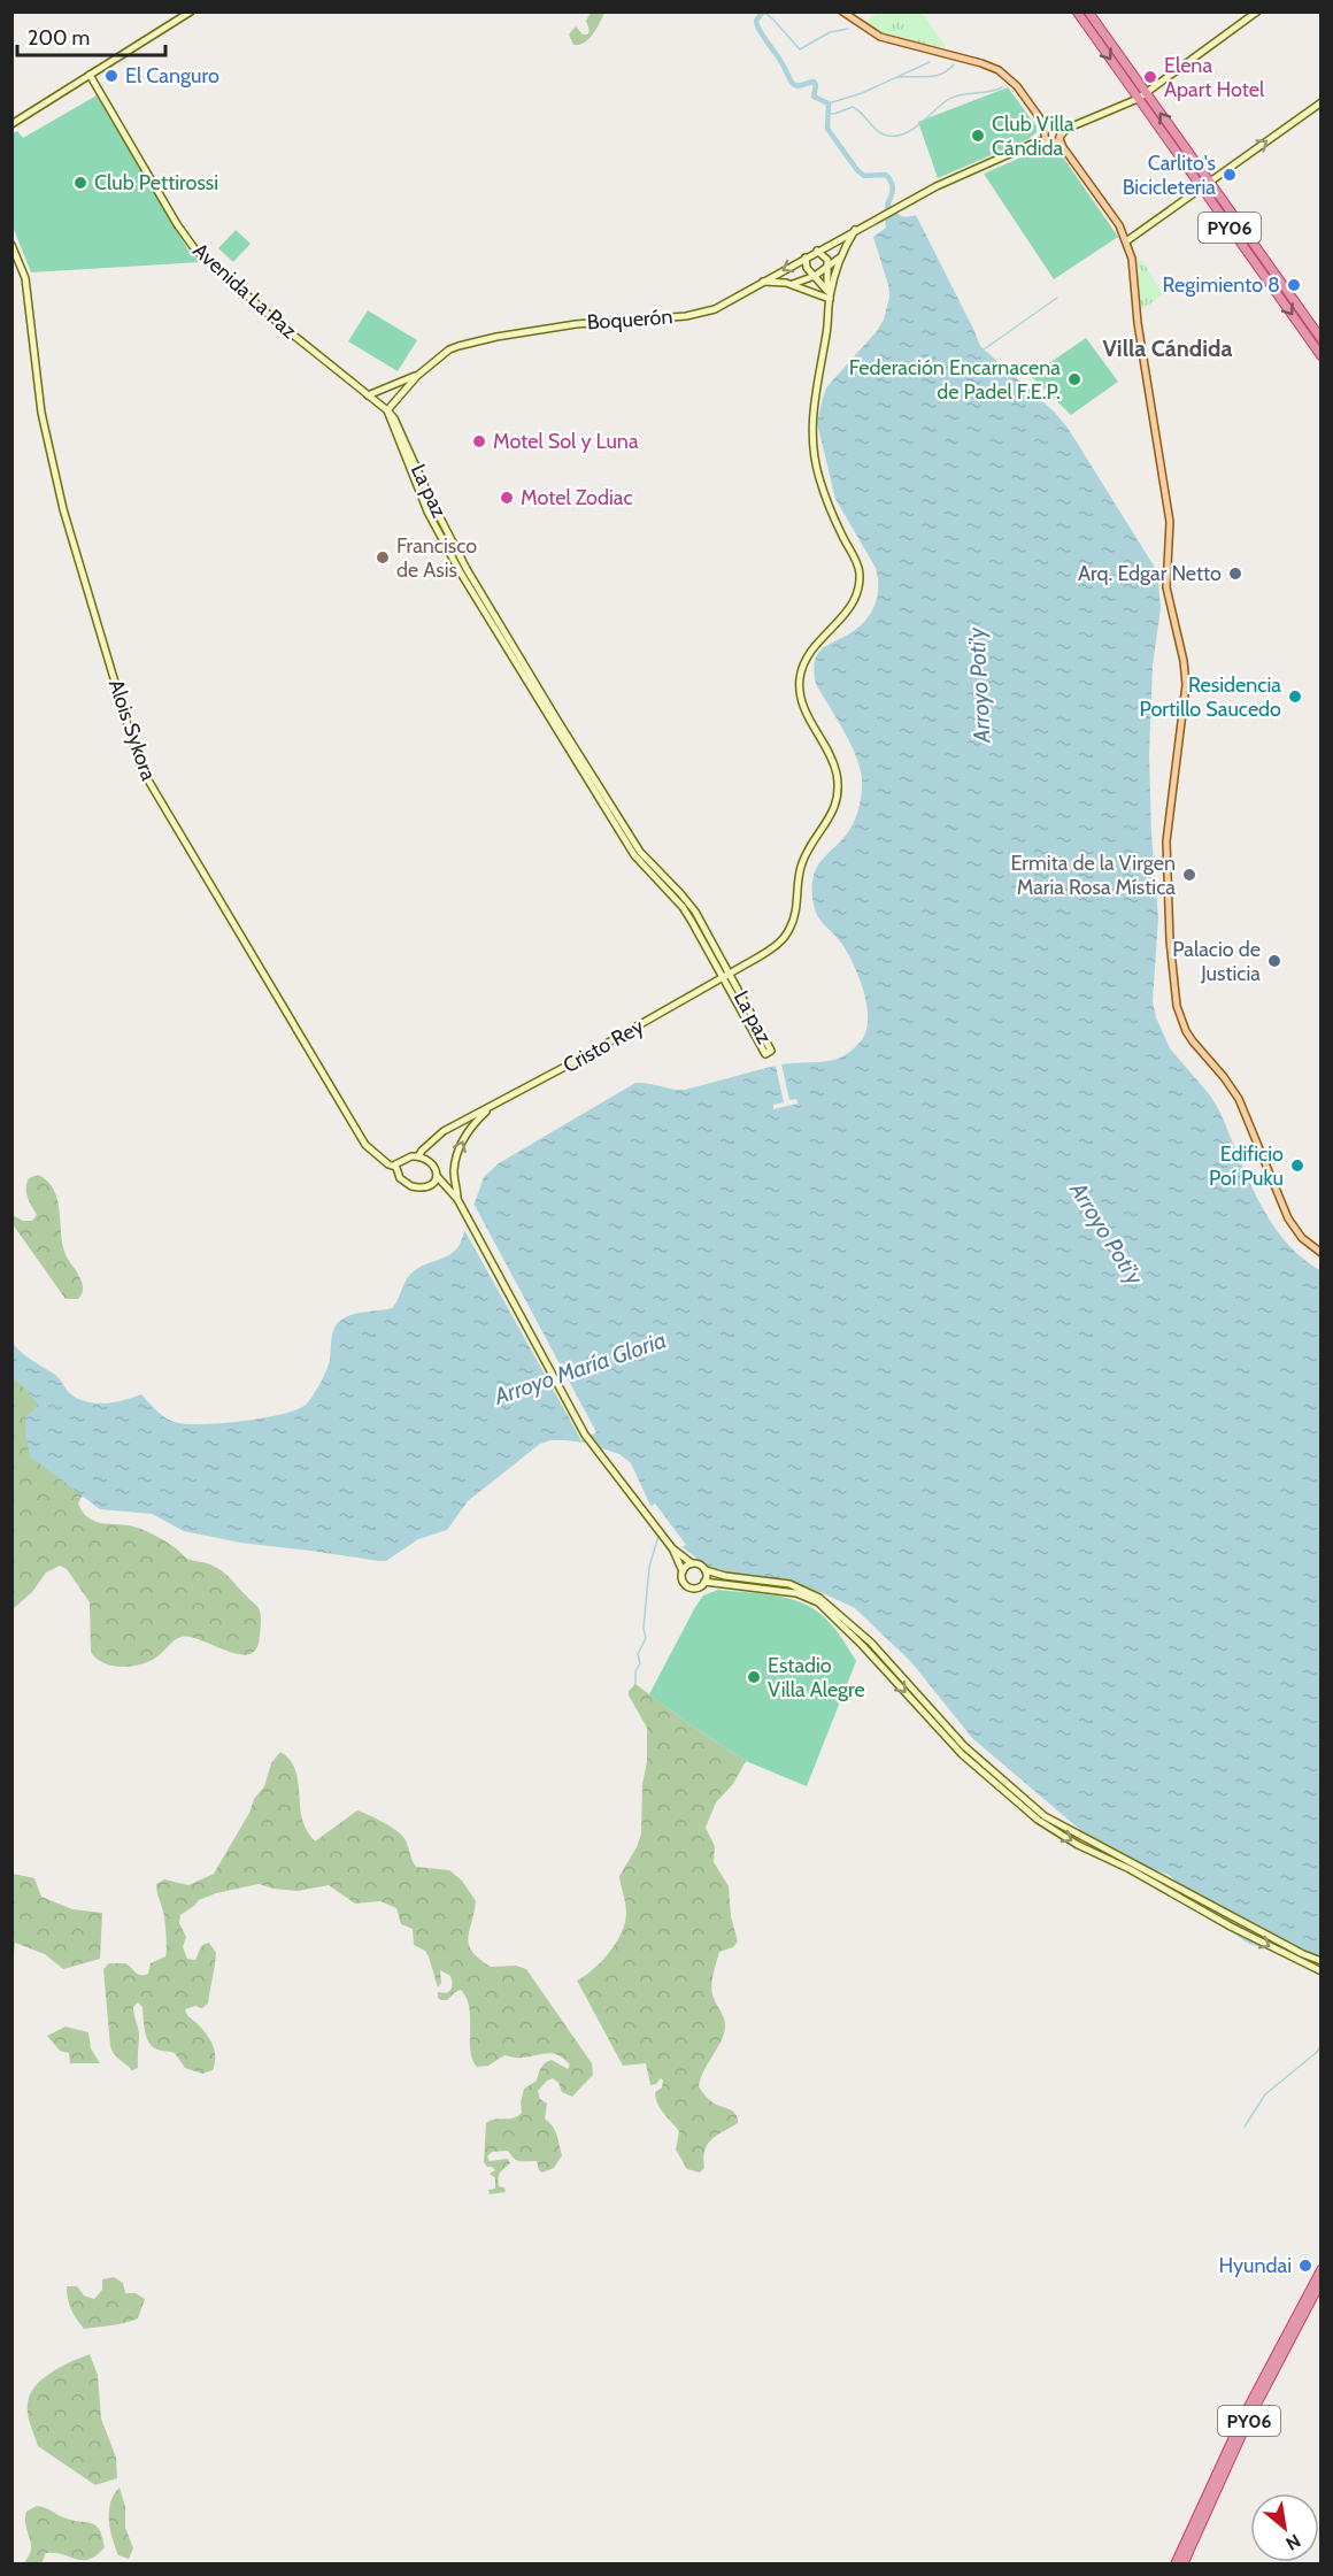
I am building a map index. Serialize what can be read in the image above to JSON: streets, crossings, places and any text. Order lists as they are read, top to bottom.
{
  "streets": {
    "highway": ["PY06"],
    "street": [
      "Avenida La Paz",
      "Boquerón",
      "La paz",
      "Alois Sykora",
      "Cristo Rey"
    ]
  },
  "crossings": [
    ["Avenida La Paz", "Boquerón"],
    ["Avenida La Paz", "La paz"],
    ["Boquerón", "La paz"],
    ["La paz", "Cristo Rey"],
    ["Alois Sykora", "Cristo Rey"]
  ],
  "districts": ["Villa Cándida"],
  "water": ["Arroyo Poti'y", "Arroyo María Gloria"],
  "places": [
    "El Canguro",
    "Elena Apart Hotel",
    "Club Villa Cándida",
    "Carlito's Bicicleteria",
    "Club Pettirossi",
    "Regimiento 8",
    "Federación Encarnacena de Padel F.E.P.",
    "Motel Sol y Luna",
    "Motel Zodiac",
    "Francisco de Asis",
    "Arq. Edgar Netto",
    "Residencia Portillo Saucedo",
    "Ermita de la Virgen Maria Rosa Mística",
    "Palacio de Justicia",
    "Edificio Poí Puku",
    "Estadio Villa Alegre",
    "Hyundai"
  ],
  "scale_bar": "200 m",
  "north": "bottom right"
}
